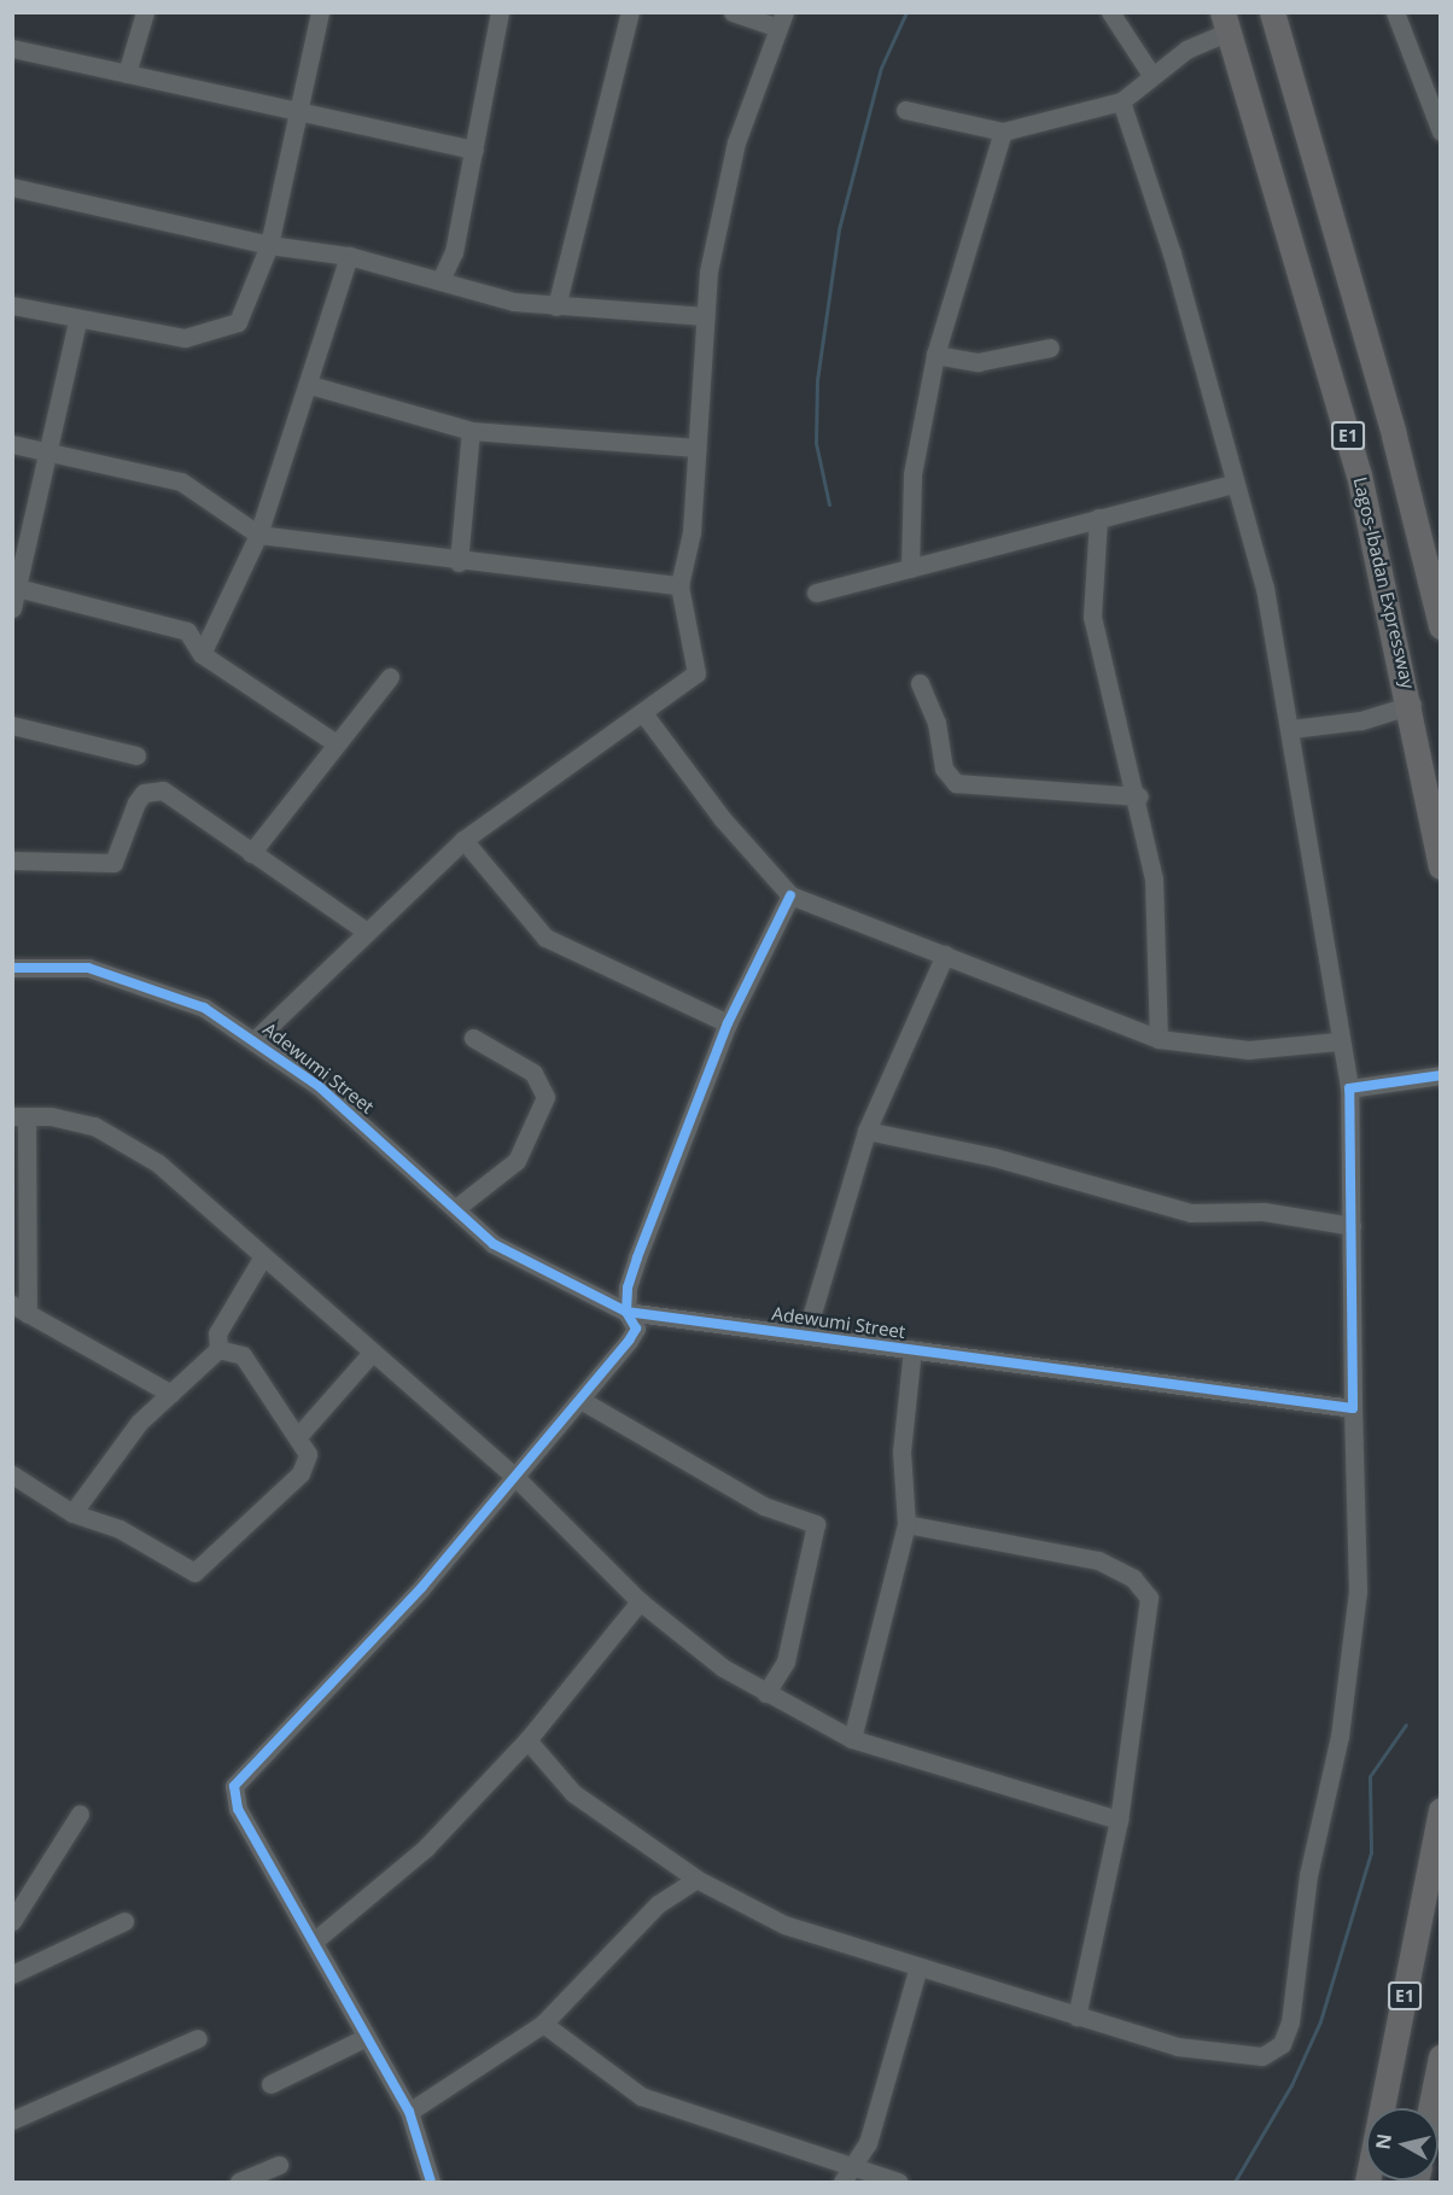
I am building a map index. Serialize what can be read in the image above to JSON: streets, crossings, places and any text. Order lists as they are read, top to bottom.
{
  "streets": {
    "highway": ["E1", "Lagos-Ibadan Expressway"],
    "street": ["Adewumi Street"]
  },
  "north": "left"
}
